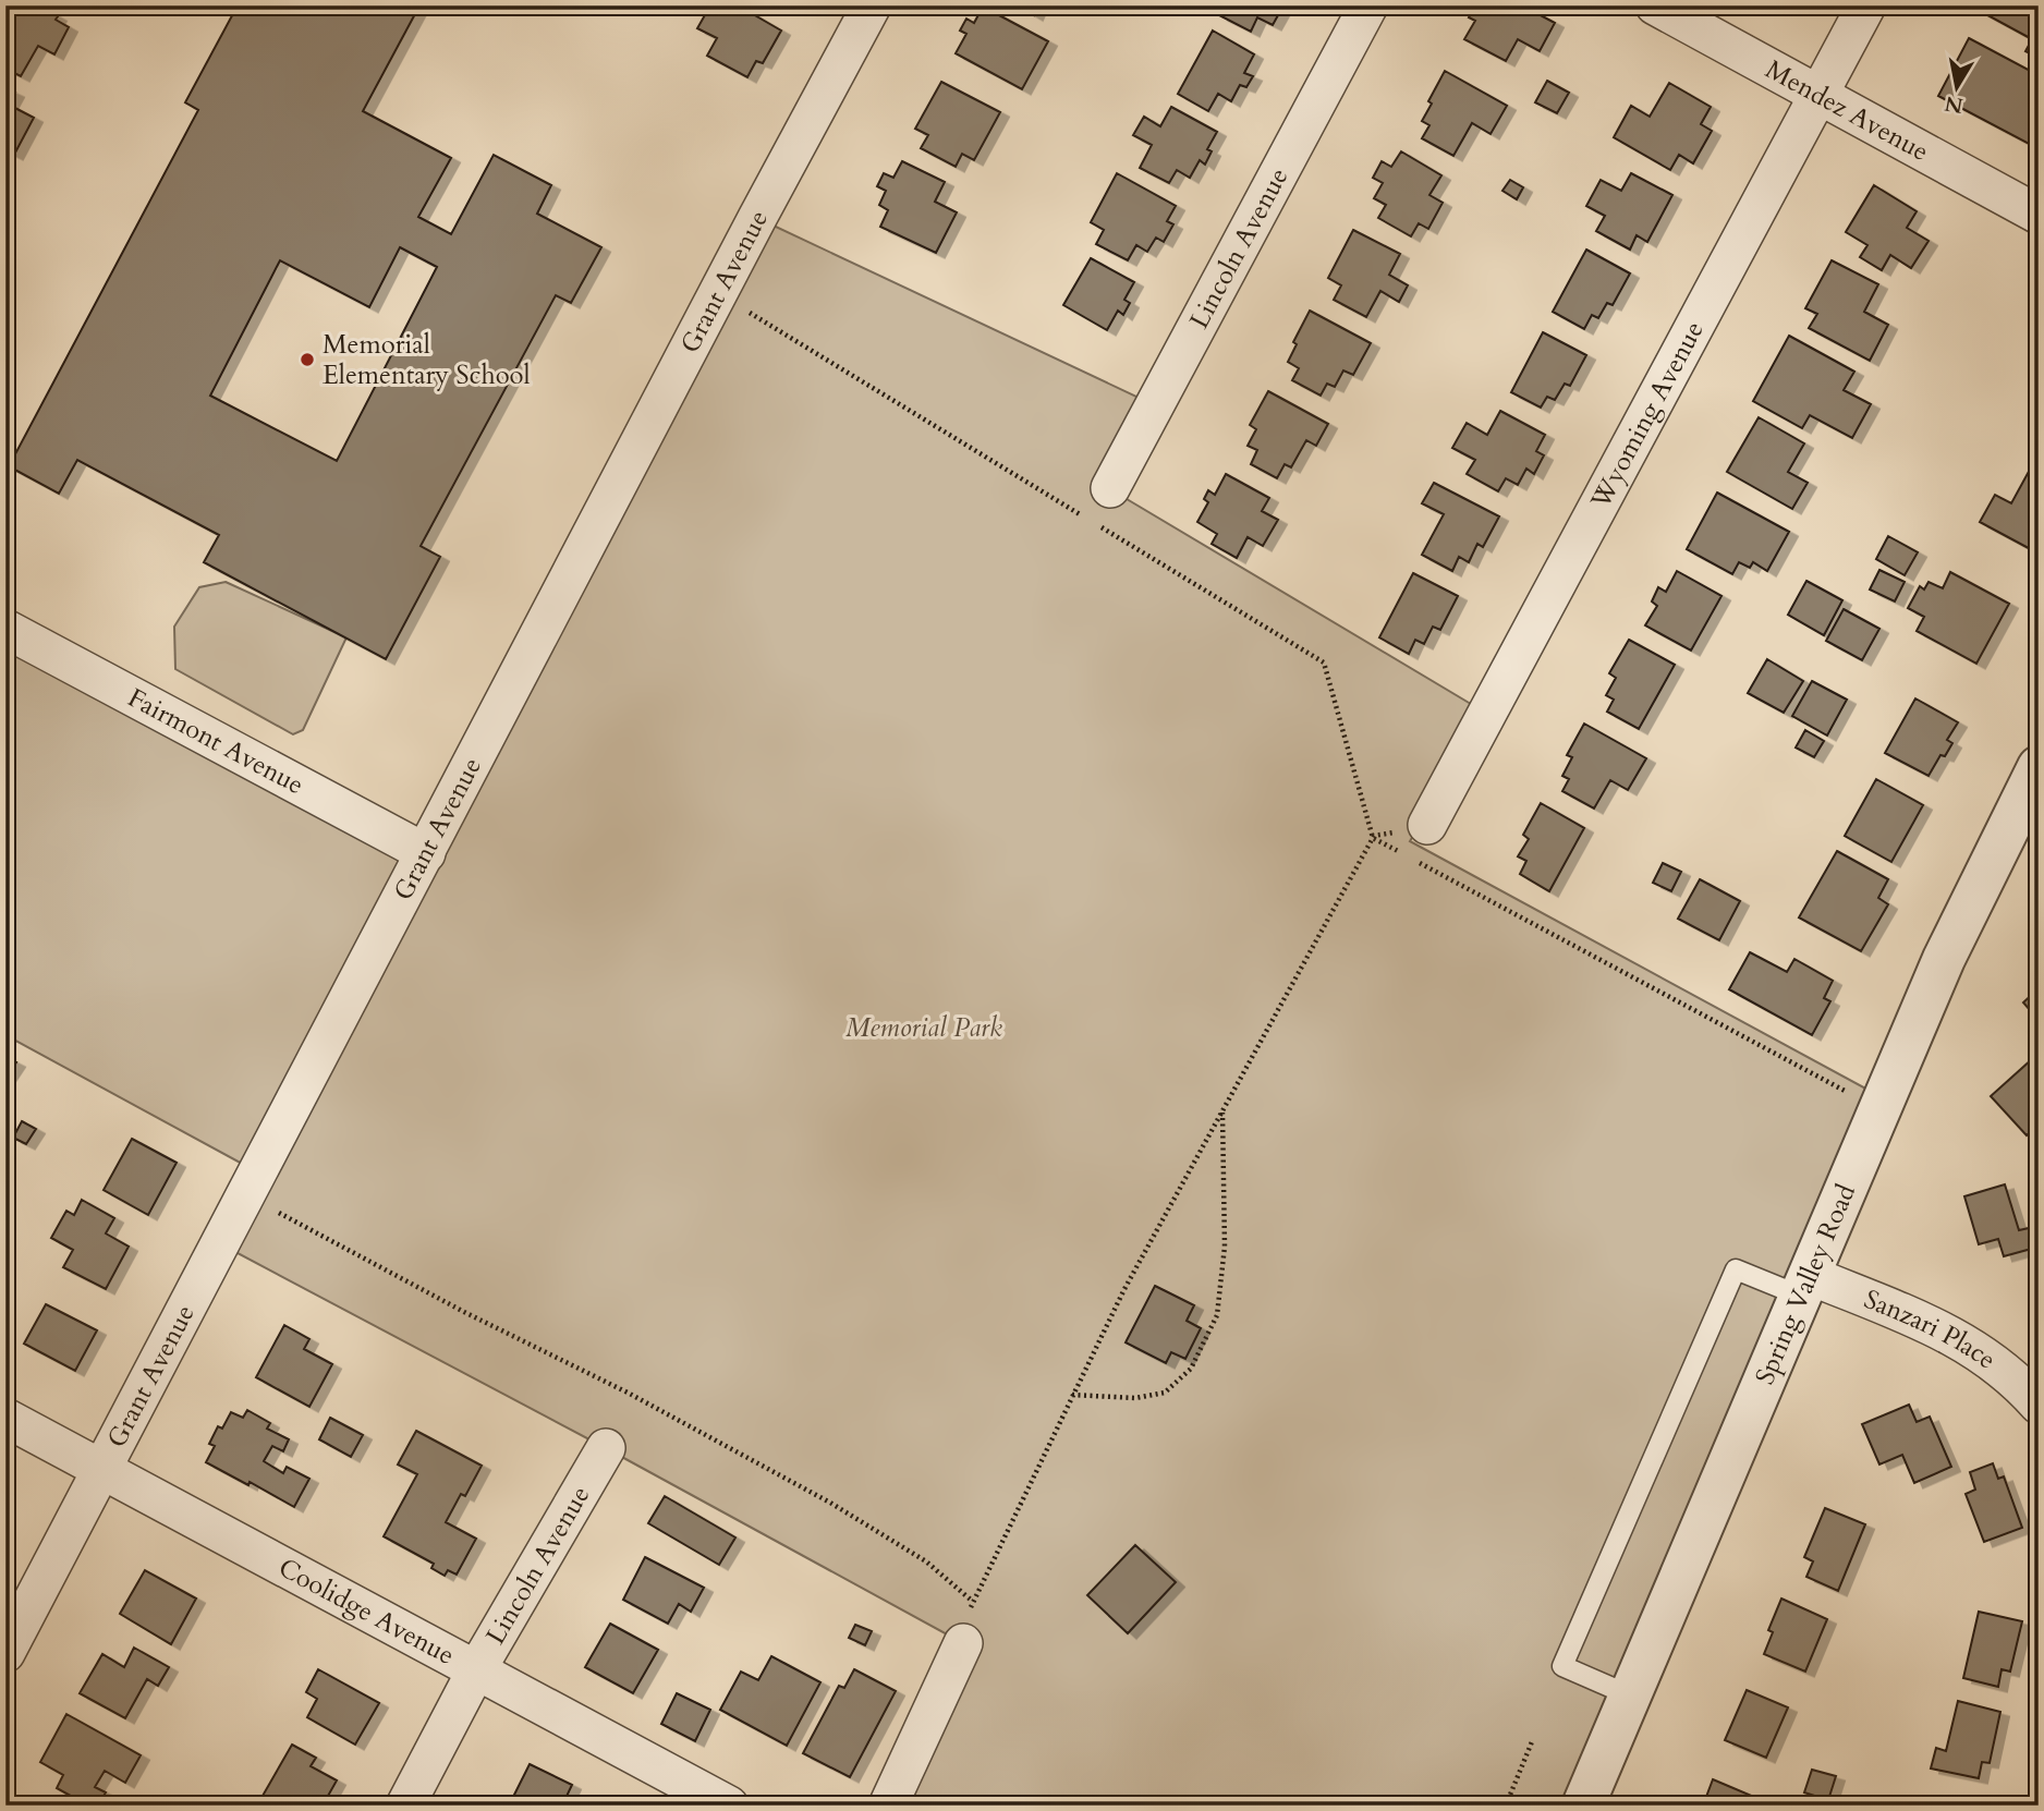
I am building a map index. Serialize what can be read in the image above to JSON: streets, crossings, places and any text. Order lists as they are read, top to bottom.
{
  "streets": {
    "street": [
      "Mendez Avenue",
      "Lincoln Avenue",
      "Grant Avenue",
      "Wyoming Avenue",
      "Fairmont Avenue",
      "Spring Valley Road",
      "Sanzari Place",
      "Coolidge Avenue"
    ]
  },
  "crossings": [
    ["Mendez Avenue", "Wyoming Avenue"],
    ["Lincoln Avenue", "Coolidge Avenue"],
    ["Grant Avenue", "Fairmont Avenue"],
    ["Grant Avenue", "Coolidge Avenue"],
    ["Spring Valley Road", "Sanzari Place"]
  ],
  "parks": ["Memorial Park"],
  "places": ["Memorial Elementary School"],
  "north": "bottom"
}
